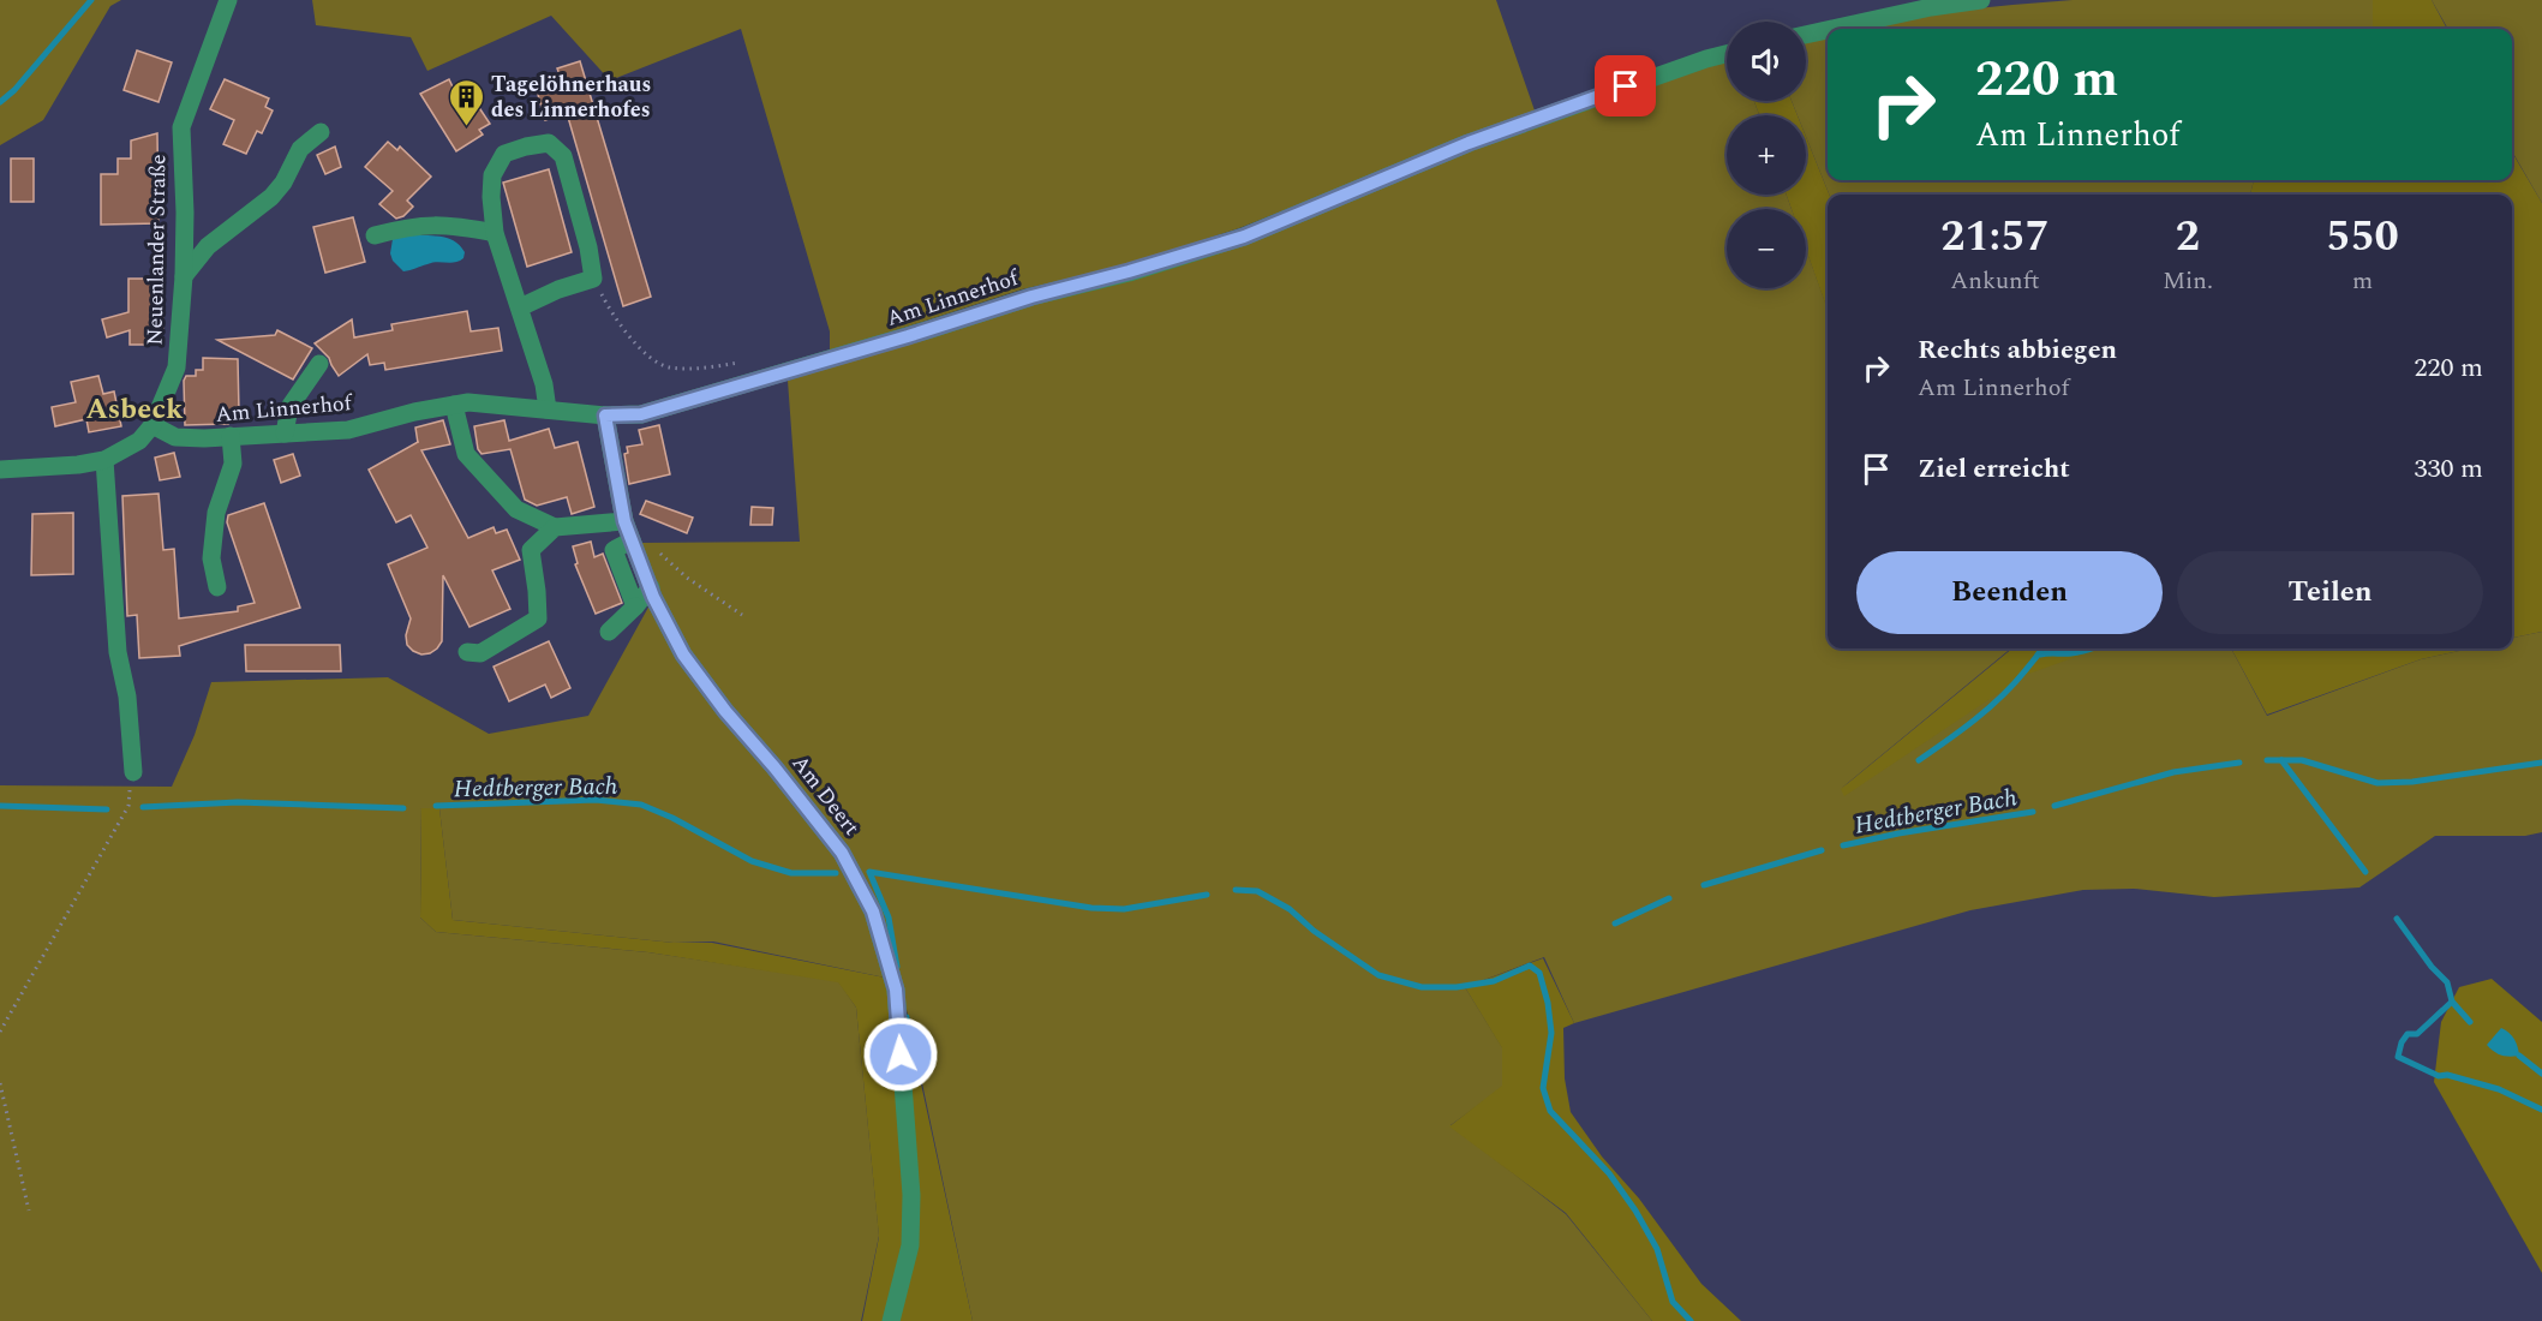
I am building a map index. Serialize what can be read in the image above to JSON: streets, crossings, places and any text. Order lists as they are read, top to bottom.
{
  "streets": {
    "street": ["Neuenlander Straße", "Am Linnerhof", "Am Deert"]
  },
  "crossings": [
    ["Neuenlander Straße", "Am Linnerhof"],
    ["Am Linnerhof", "Am Deert"]
  ],
  "districts": ["Asbeck"],
  "water": ["Hedtberger Bach"],
  "places": {
    "building": ["Tagelöhnerhaus des Linnerhofes"]
  },
  "page": {
    "map_buttons": ["+", "−"],
    "turn": ["220 m", "Am Linnerhof"],
    "eta": [
      "21:57",
      "Ankunft",
      "2",
      "Min.",
      "550",
      "m"
    ],
    "list": [
      {
        "name": "Rechts abbiegen",
        "note": "Am Linnerhof",
        "value": "220 m"
      },
      {
        "name": "Ziel erreicht",
        "value": "330 m"
      }
    ],
    "buttons": ["Beenden", "Teilen"]
  }
}
